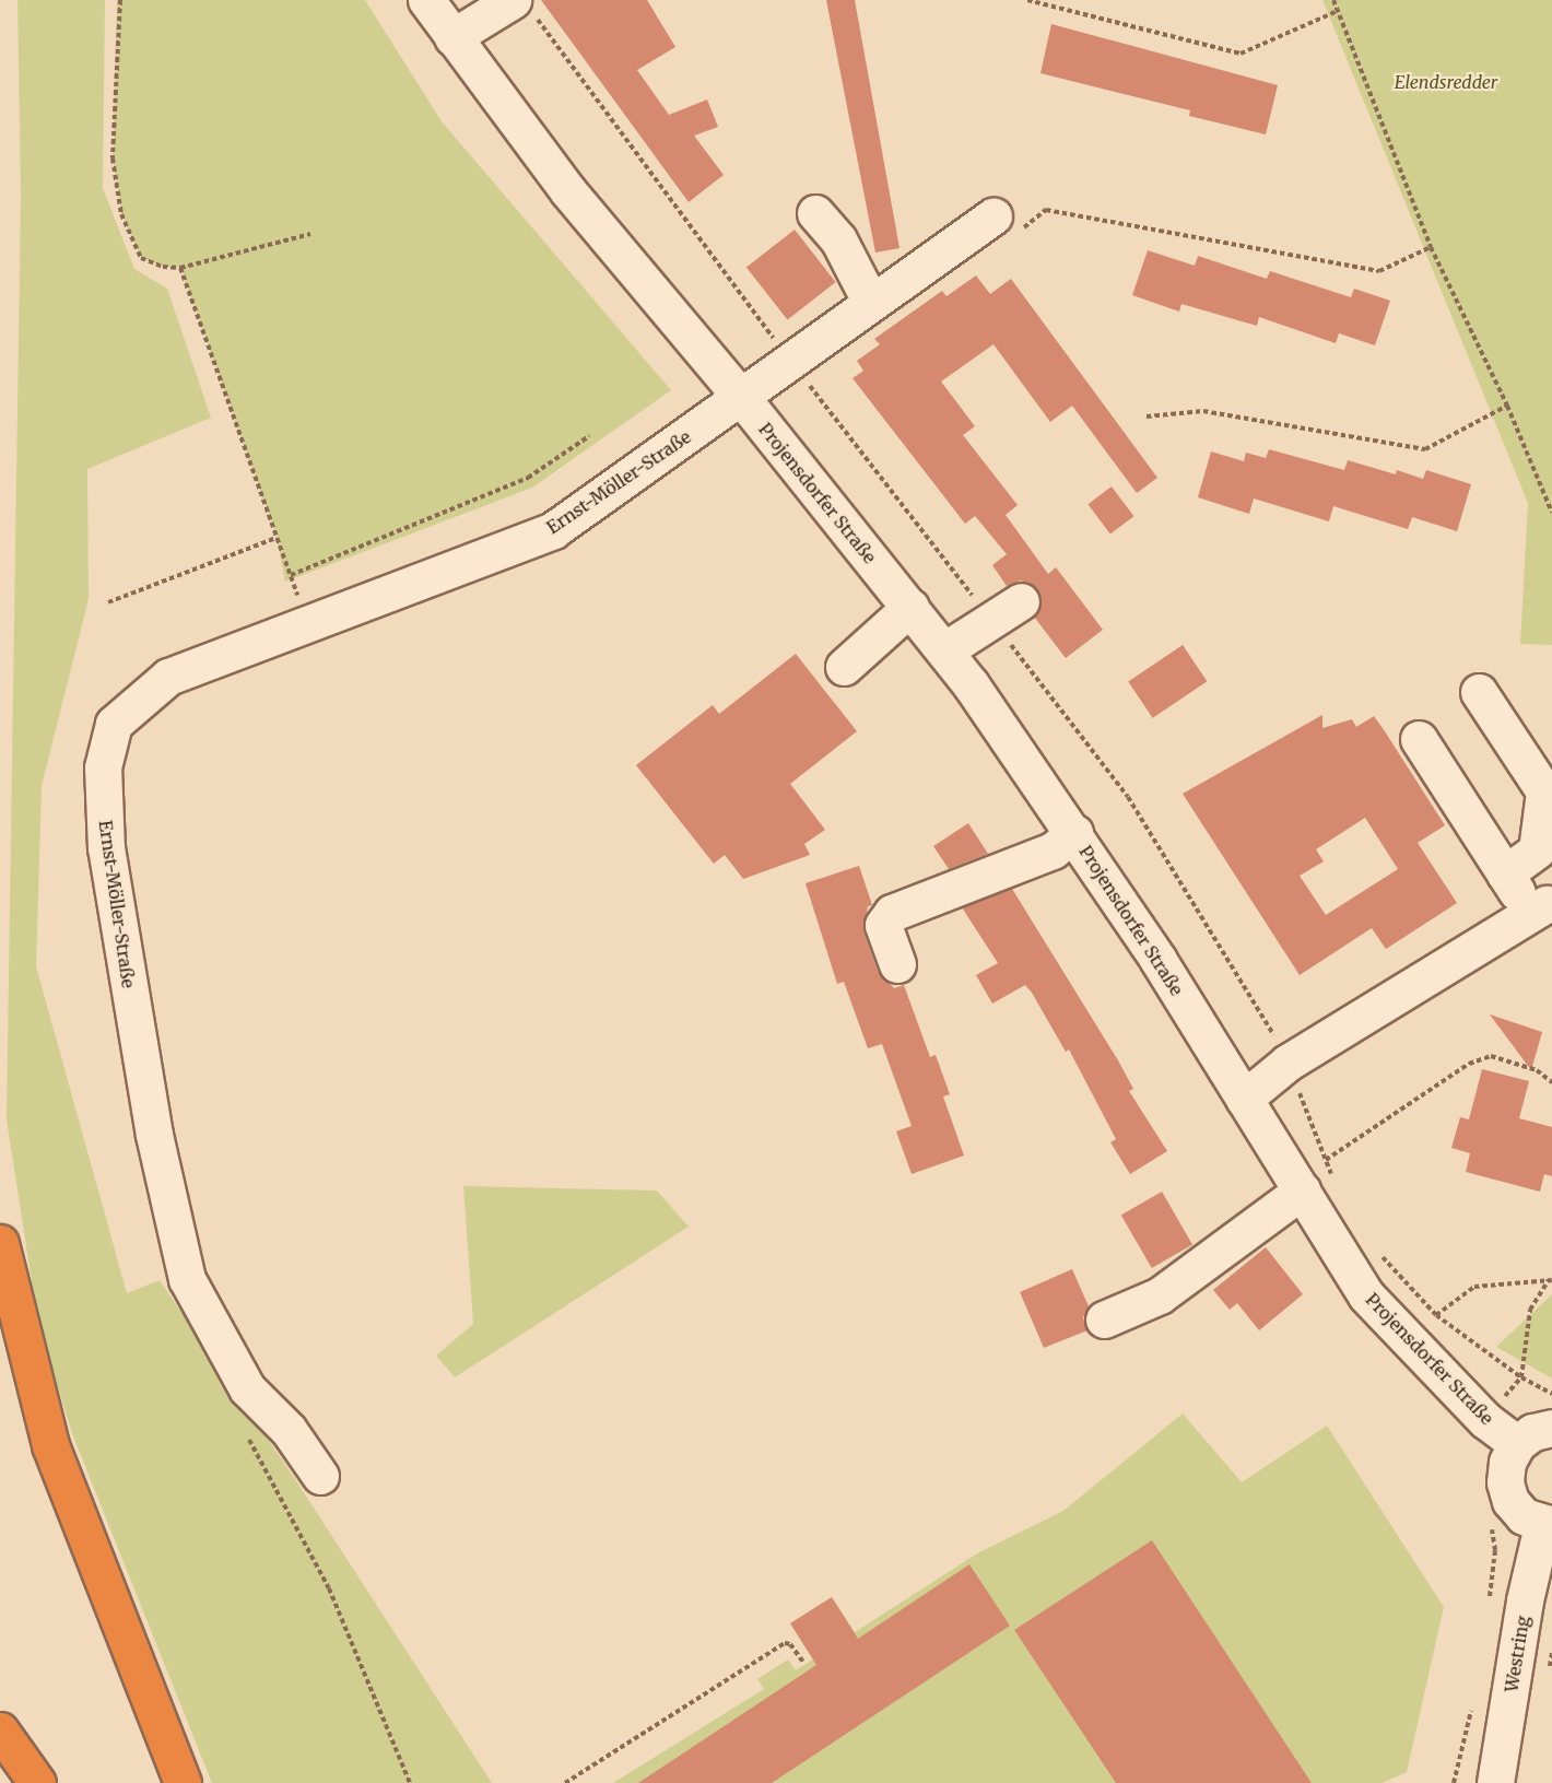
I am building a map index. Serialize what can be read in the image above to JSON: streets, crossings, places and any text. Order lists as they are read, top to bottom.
{
  "streets": {
    "street": ["Ernst-Möller-Straße", "Projensdorfer Straße", "Westring"]
  },
  "crossings": [
    ["Ernst-Möller-Straße", "Projensdorfer Straße"]
  ],
  "parks": ["Elendsredder"]
}
